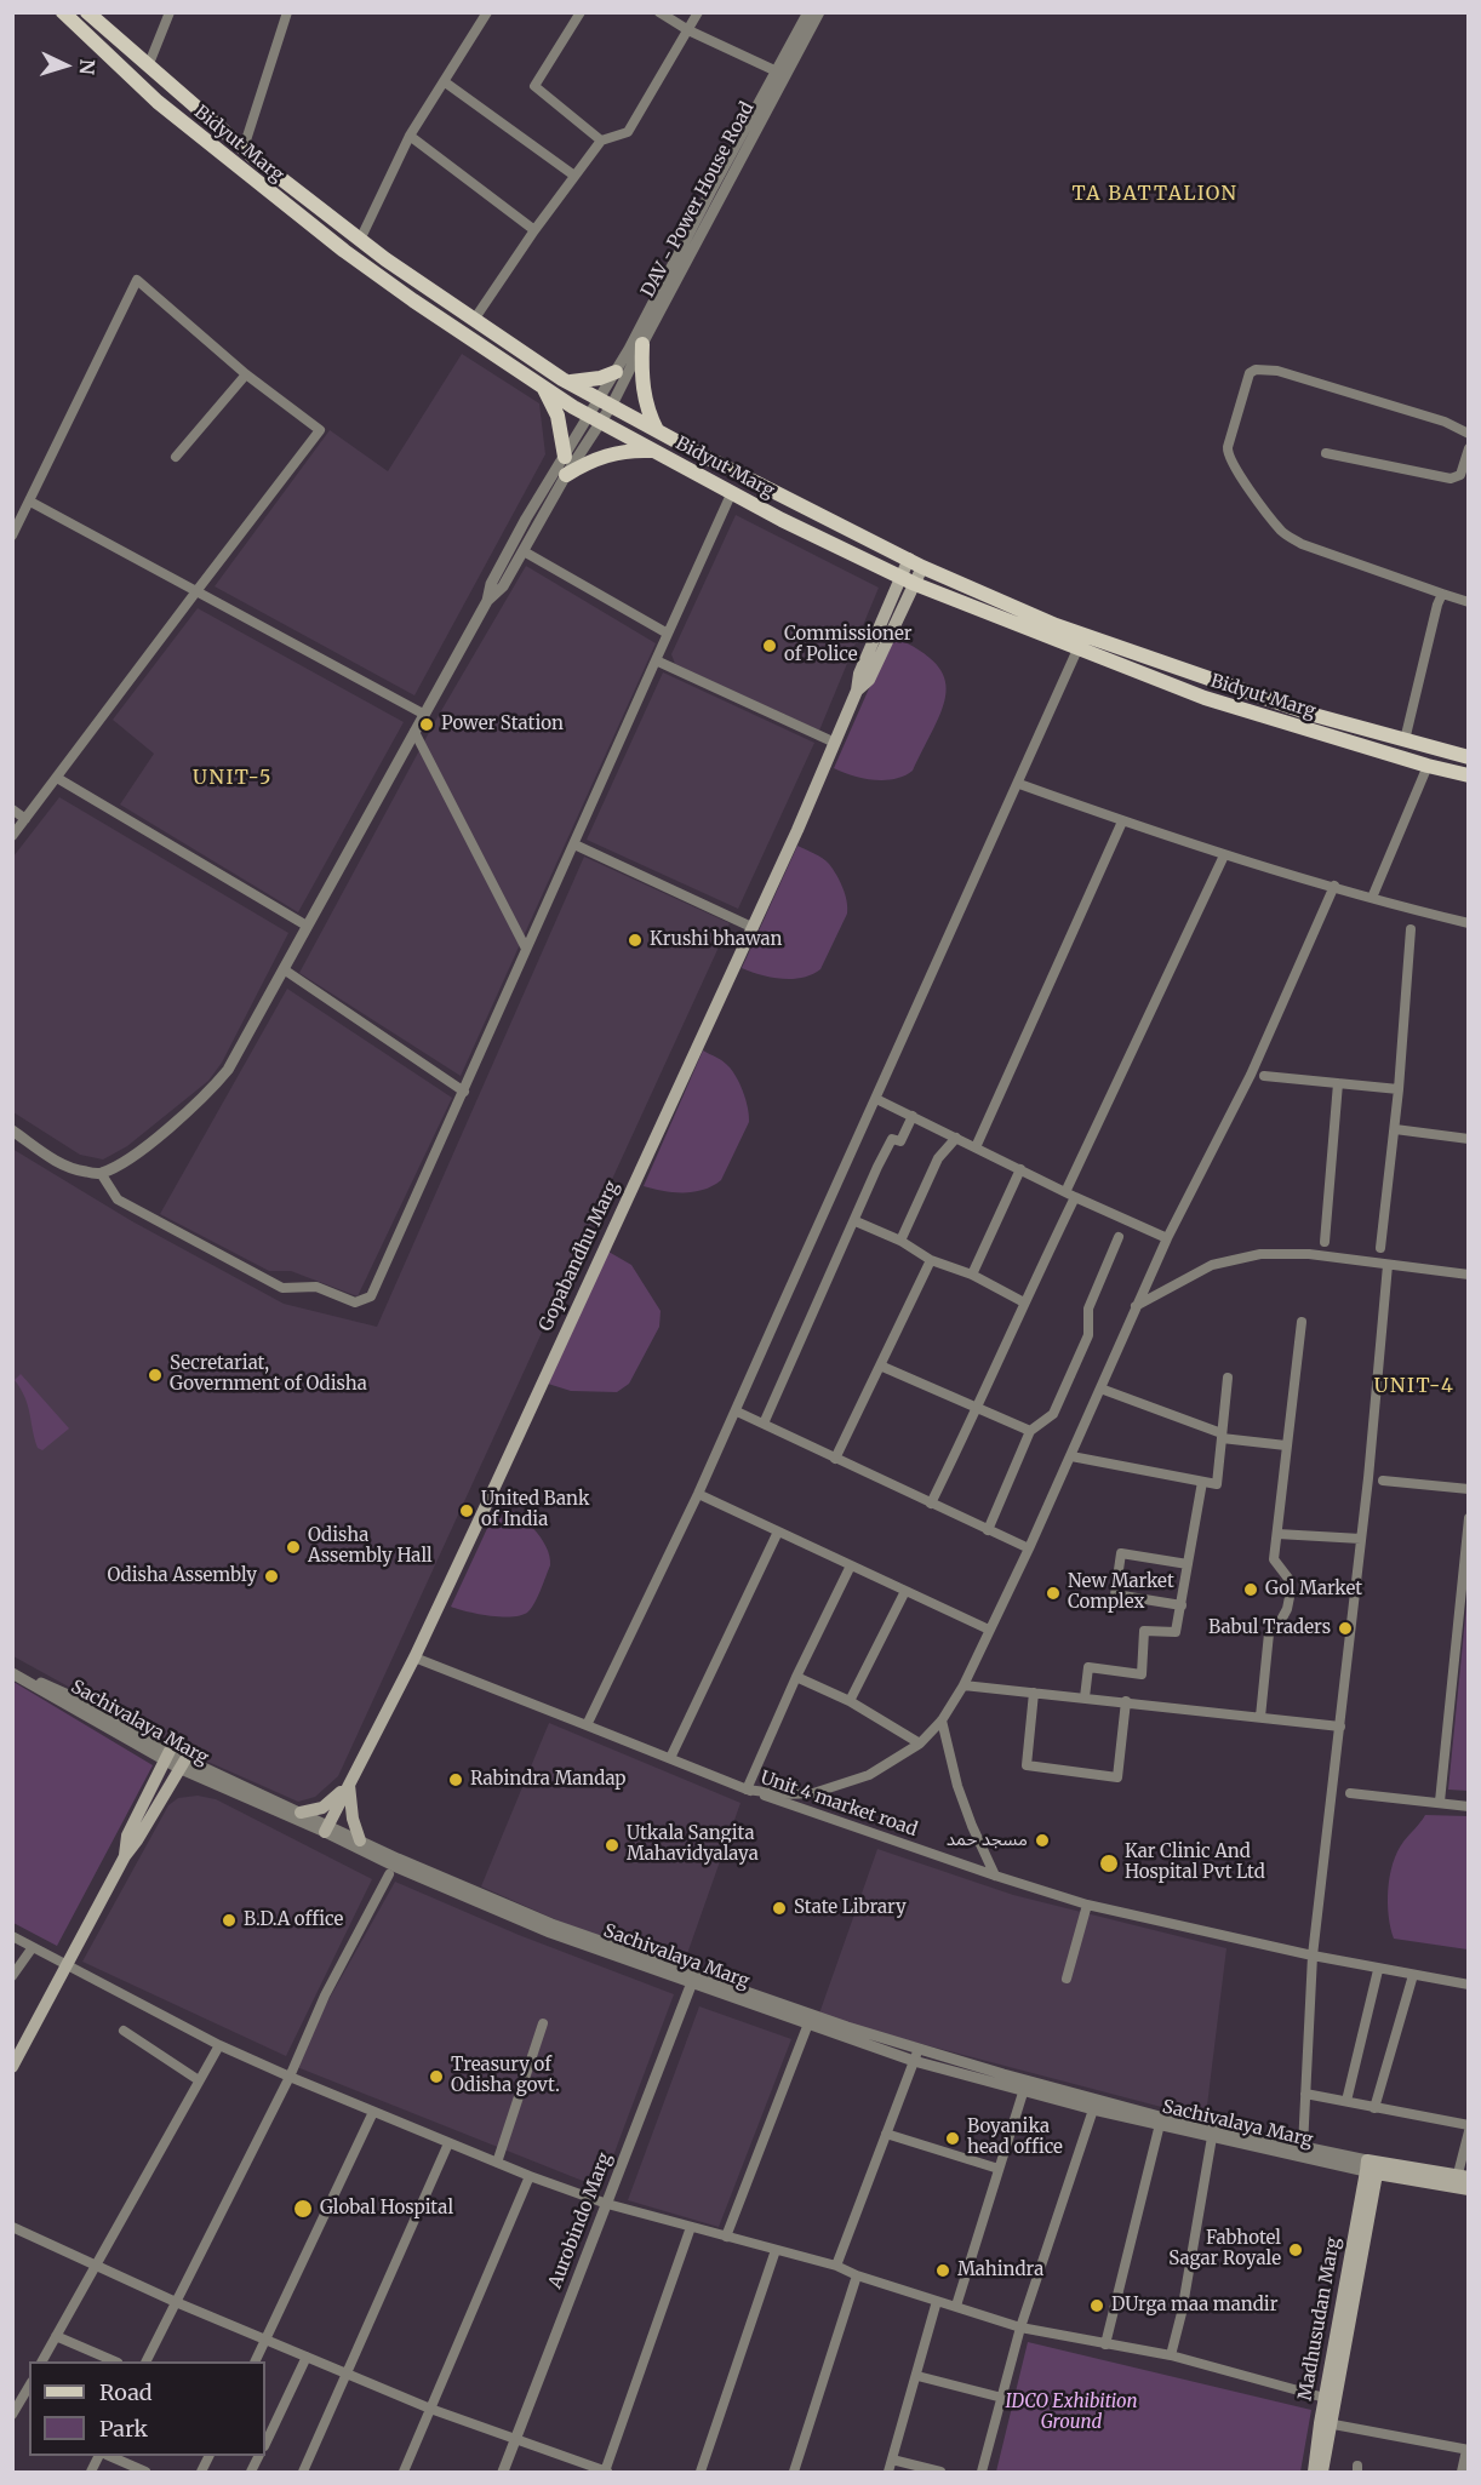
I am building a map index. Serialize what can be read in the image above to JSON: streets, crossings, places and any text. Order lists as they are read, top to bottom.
{
  "streets": {
    "main road": [
      "Bidyut Marg",
      "Gopabandhu Marg",
      "Sachivalaya Marg",
      "Madhusudan Marg"
    ],
    "street": ["DAV - Power House Road", "Unit 4 market road", "Aurobindo Marg"]
  },
  "crossings": [
    ["Bidyut Marg", "DAV - Power House Road"],
    ["Bidyut Marg", "Gopabandhu Marg"],
    ["Gopabandhu Marg", "Sachivalaya Marg"],
    ["Gopabandhu Marg", "Unit 4 market road"],
    ["Sachivalaya Marg", "Aurobindo Marg"],
    ["Sachivalaya Marg", "Madhusudan Marg"]
  ],
  "districts": ["TA BATTALION", "UNIT-5", "UNIT-4"],
  "parks": ["IDCO Exhibition Ground"],
  "places": [
    "Commissioner of Police",
    "Power Station",
    "Krushi bhawan",
    "Secretariat, Government of Odisha",
    "United Bank of India",
    "Odisha Assembly Hall",
    "Odisha Assembly",
    "Gol Market",
    "New Market Complex",
    "Babul Traders",
    "Rabindra Mandap",
    "مسجد حمد",
    "Utkala Sangita Mahavidyalaya",
    "Kar Clinic And Hospital Pvt Ltd",
    "State Library",
    "B.D.A office",
    "Treasury of Odisha govt.",
    "Boyanika head office",
    "Global Hospital",
    "Fabhotel Sagar Royale",
    "Mahindra",
    "DUrga maa mandir"
  ],
  "legend": ["Road", "Park"],
  "north": "right"
}
